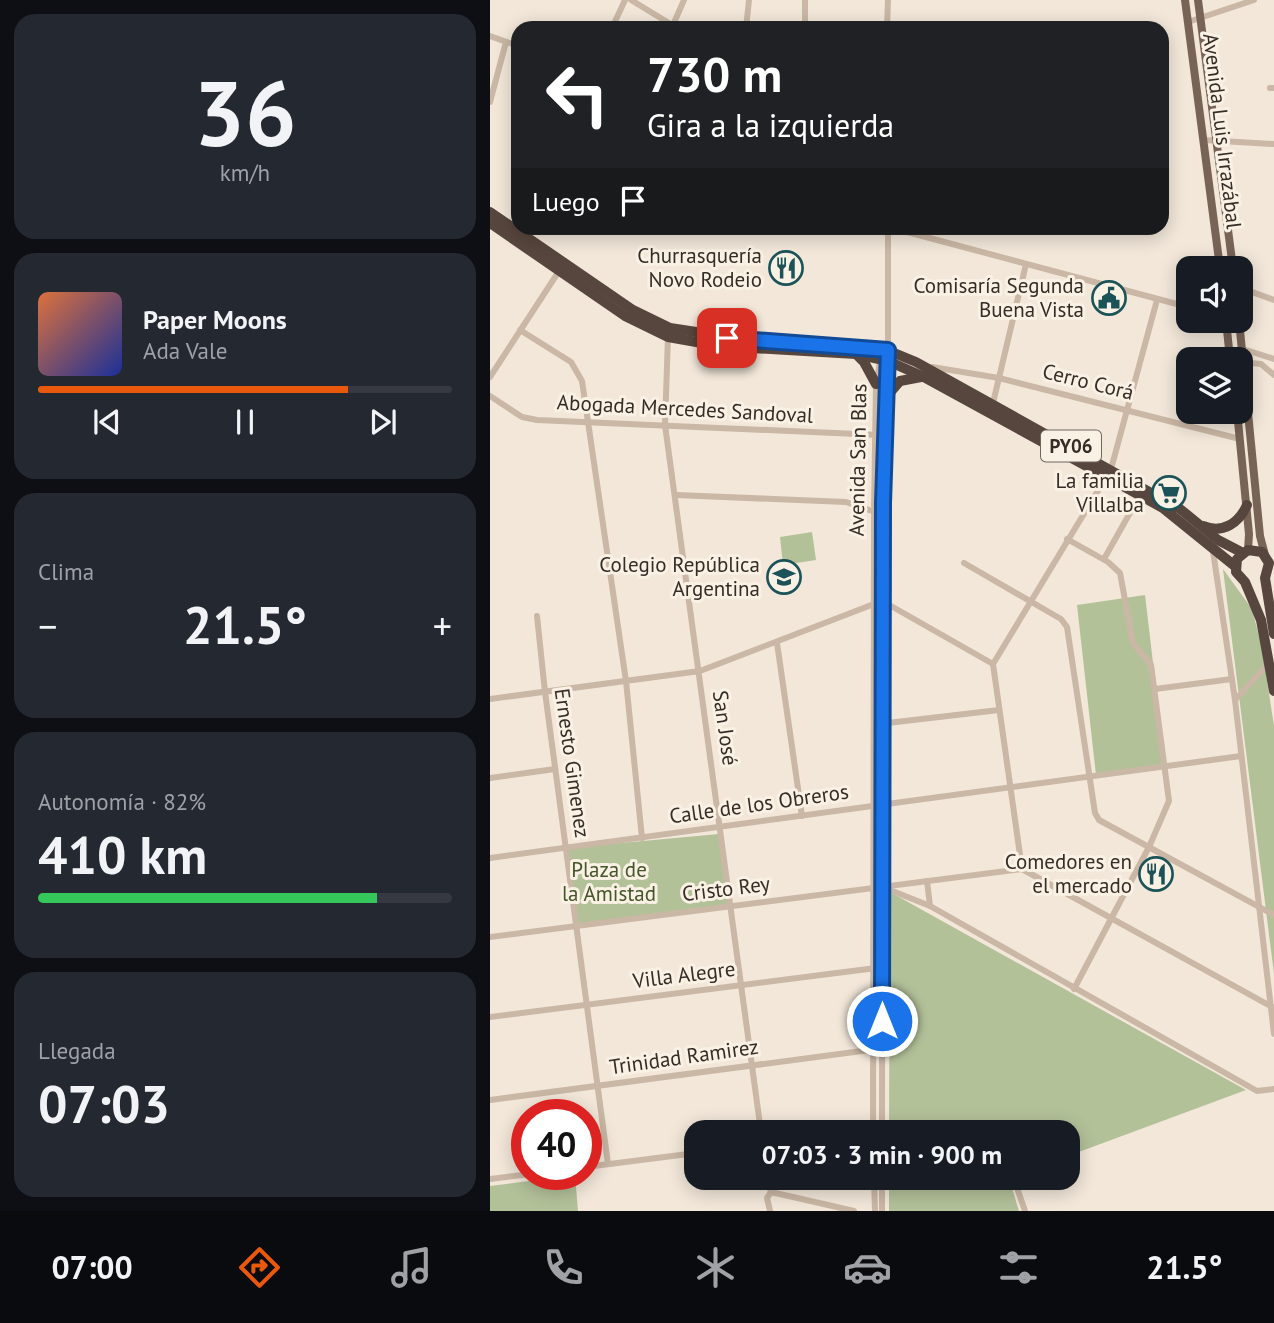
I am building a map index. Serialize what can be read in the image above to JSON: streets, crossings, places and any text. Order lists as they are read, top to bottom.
{
  "streets": {
    "highway": ["PY06"],
    "main road": ["Avenida Luis Irrazábal"],
    "street": [
      "Cerro Corá",
      "Abogada Mercedes Sandoval",
      "Avenida San Blas",
      "San José",
      "Ernesto Gimenez",
      "Calle de los Obreros",
      "Cristo Rey",
      "Villa Alegre",
      "Trinidad Ramirez"
    ]
  },
  "crossings": [
    ["Cerro Corá", "PY06"],
    ["Abogada Mercedes Sandoval", "Avenida San Blas"],
    ["Abogada Mercedes Sandoval", "San José"],
    ["PY06", "Avenida San Blas"],
    ["PY06", "San José"],
    ["Avenida San Blas", "Calle de los Obreros"],
    ["Avenida San Blas", "Cristo Rey"],
    ["Avenida San Blas", "Villa Alegre"],
    ["Avenida San Blas", "Trinidad Ramirez"],
    ["San José", "Calle de los Obreros"],
    ["San José", "Cristo Rey"],
    ["San José", "Villa Alegre"],
    ["San José", "Trinidad Ramirez"],
    ["Ernesto Gimenez", "Calle de los Obreros"],
    ["Ernesto Gimenez", "Cristo Rey"],
    ["Ernesto Gimenez", "Villa Alegre"],
    ["Ernesto Gimenez", "Trinidad Ramirez"]
  ],
  "parks": ["Plaza de la Amistad"],
  "places": {
    "restaurant": ["Churrasquería Novo Rodeio", "Comedores en el mercado"],
    "public building": ["Comisaría Segunda Buena Vista"],
    "supermarket": ["La familia Villalba"],
    "school or university": ["Colegio República Argentina"]
  },
  "page": {
    "tile": [
      ["36", "km/h"],
      "Clima",
      ["Autonomía · 82%", "410 km"],
      ["Llegada", "07:03"]
    ],
    "turn": ["730 m", "Gira a la izquierda"],
    "then": "Luego",
    "song": ["Paper Moons", "Ada Vale"],
    "heat": ["−", "21.5°", "+"],
    "limit": "40",
    "trip": "07:03 · 3 min · 900 m",
    "tabs": ["07:00", "21.5°"]
  }
}
